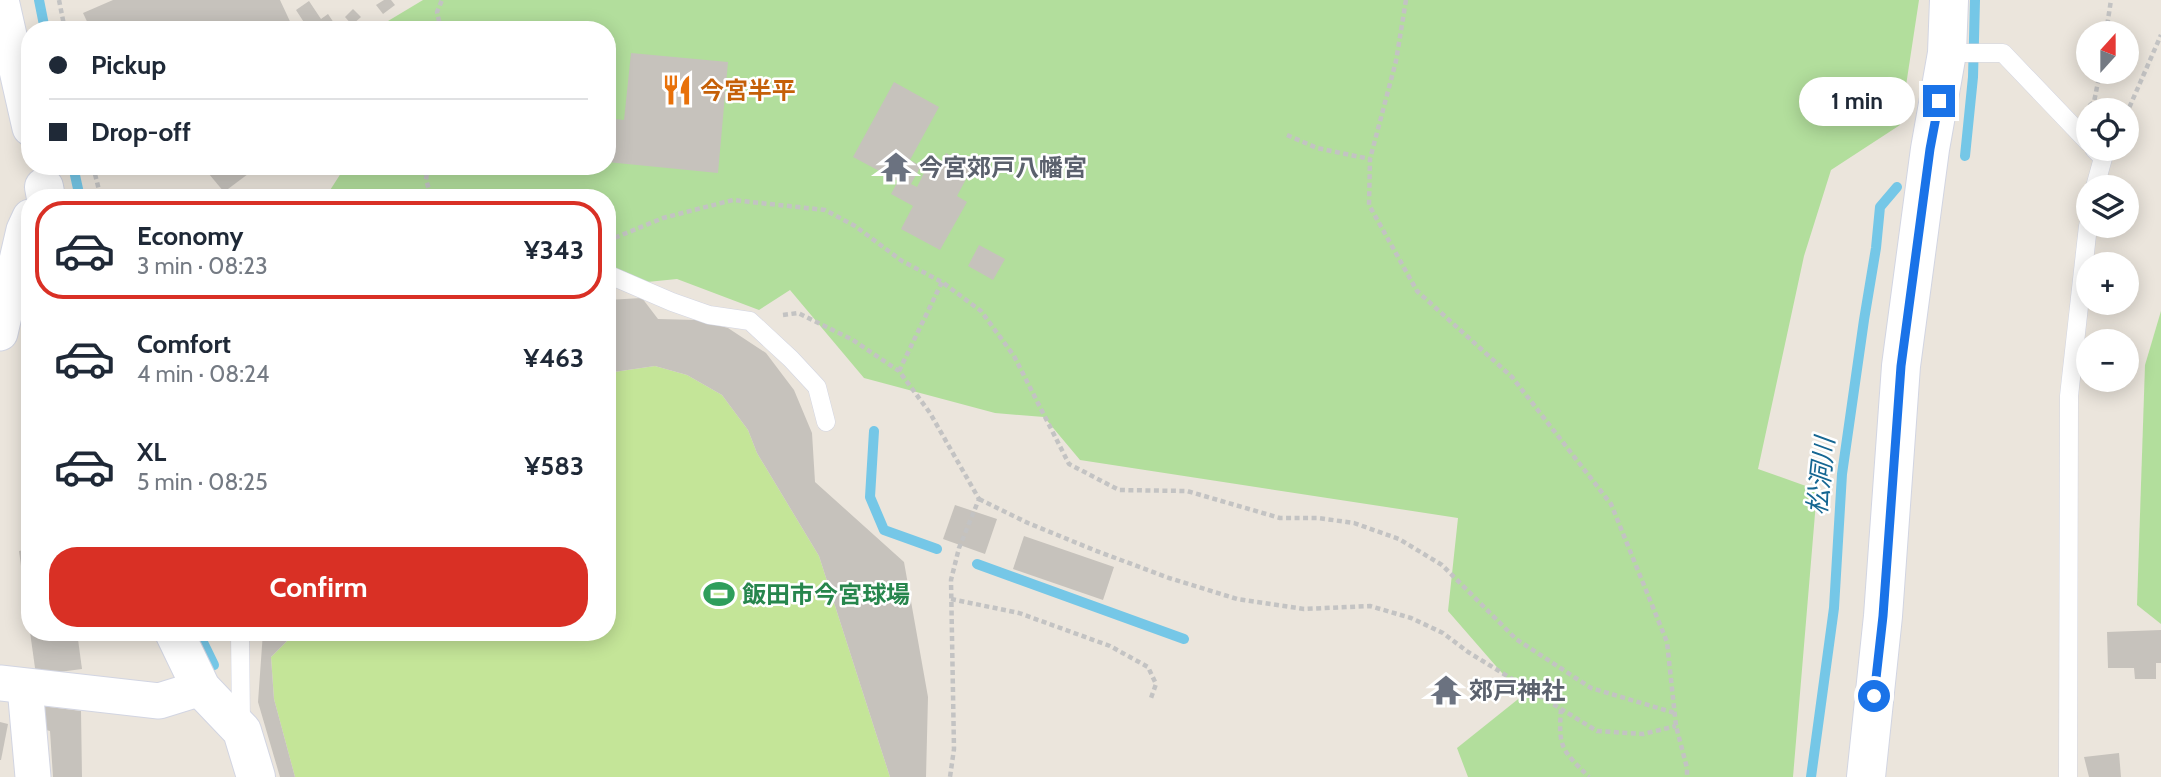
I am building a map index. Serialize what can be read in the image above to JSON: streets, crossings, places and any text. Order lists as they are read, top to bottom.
{
  "water": ["松洞川"],
  "places": {
    "restaurant": ["今宮半平"],
    "temple": ["今宮郊戸八幡宮", "郊戸神社"],
    "sports": ["飯田市今宮球場"]
  },
  "north": "top",
  "page": {
    "map_buttons": ["+", "−"],
    "banner": ["Pickup", "Drop-off"],
    "bubble": "1 min",
    "list": [
      {
        "name": "Economy",
        "note": "3 min · 08:23",
        "value": "¥343"
      },
      {
        "name": "Comfort",
        "note": "4 min · 08:24",
        "value": "¥463"
      },
      {
        "name": "XL",
        "note": "5 min · 08:25",
        "value": "¥583"
      }
    ],
    "buttons": "Confirm"
  }
}
